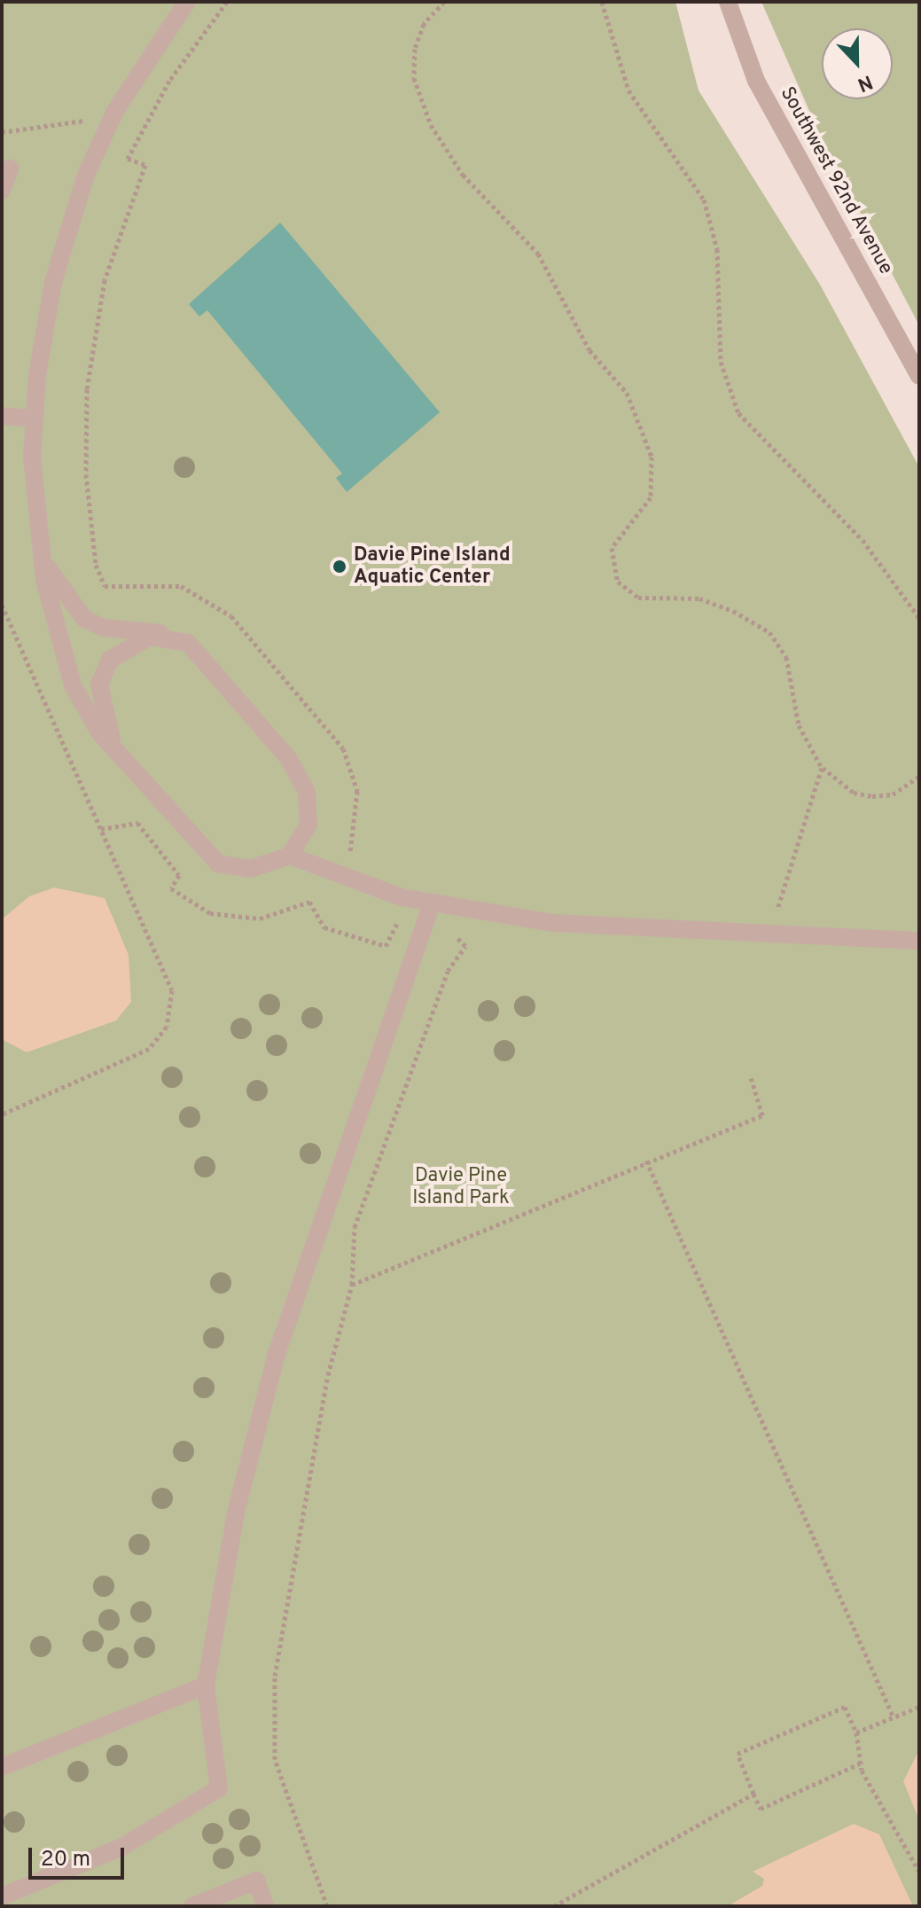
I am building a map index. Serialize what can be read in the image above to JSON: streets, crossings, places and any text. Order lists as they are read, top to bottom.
{
  "streets": {
    "street": ["Southwest 92nd Avenue"]
  },
  "parks": ["Davie Pine Island Park"],
  "places": ["Davie Pine Island Aquatic Center"],
  "scale_bar": "20 m",
  "north": "bottom"
}
